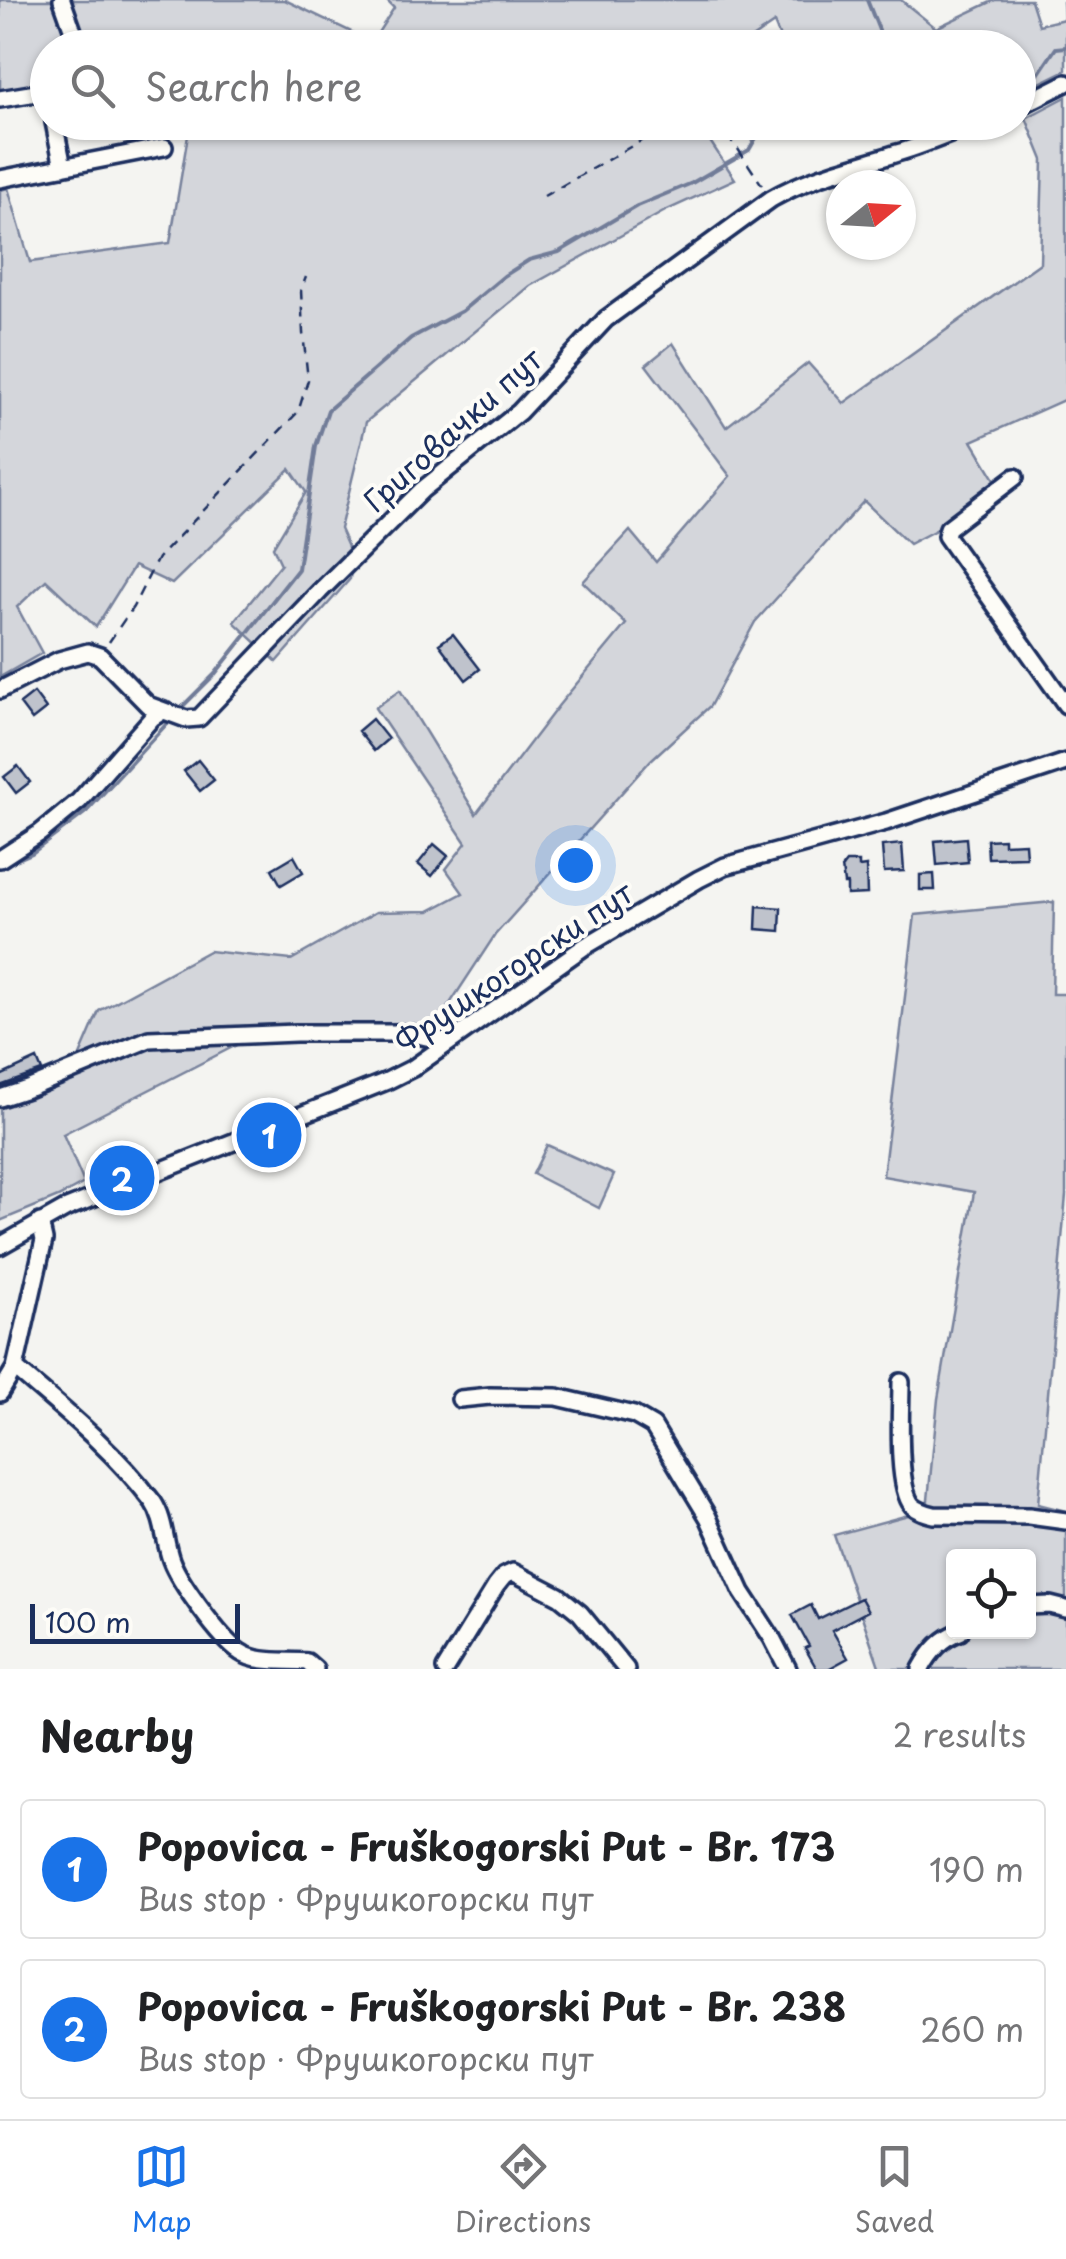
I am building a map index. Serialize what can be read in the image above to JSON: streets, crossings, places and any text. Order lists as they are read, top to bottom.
{
  "streets": {
    "street": ["Григовачки пут", "Фрушкогорски пут"]
  },
  "scale_bar": "100 m",
  "north": "right",
  "page": {
    "search": "Search here",
    "pins": ["1", "2"],
    "scale": "100 m",
    "heading": ["Nearby", "2 results"],
    "list": [
      {
        "mark": "1",
        "name": "Popovica - Fruškogorski Put - Br. 173",
        "note": "Bus stop · Фрушкогорски пут",
        "value": "190 m"
      },
      {
        "mark": "2",
        "name": "Popovica - Fruškogorski Put - Br. 238",
        "note": "Bus stop · Фрушкогорски пут",
        "value": "260 m"
      }
    ],
    "nav": ["Map", "Directions", "Saved"]
  }
}
